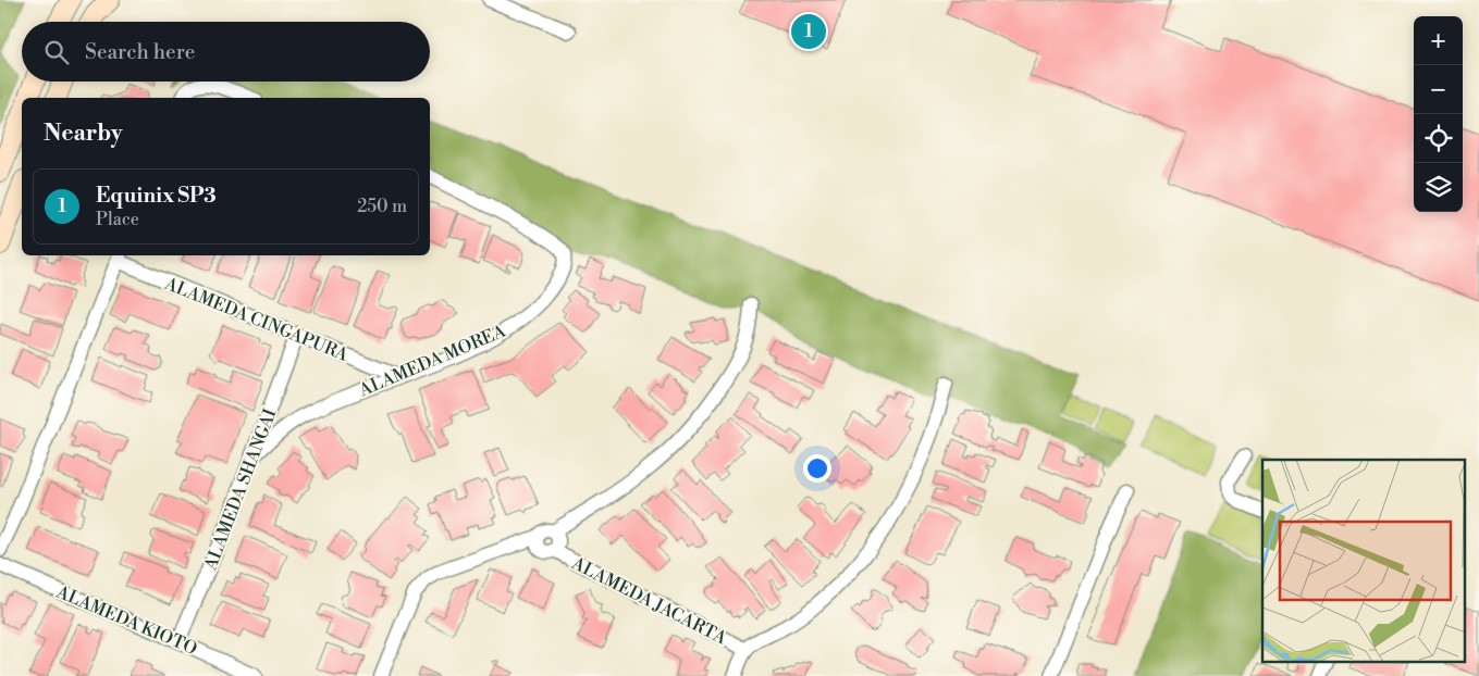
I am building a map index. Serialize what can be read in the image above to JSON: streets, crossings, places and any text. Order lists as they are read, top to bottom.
{
  "streets": {
    "street": [
      "ALAMEDA CINGAPURA",
      "ALAMEDA MOREA",
      "ALAMEDA SHANGAI",
      "ALAMEDA JACARTA",
      "ALAMEDA KIOTO"
    ]
  },
  "crossings": [
    ["ALAMEDA CINGAPURA", "ALAMEDA MOREA"],
    ["ALAMEDA CINGAPURA", "ALAMEDA SHANGAI"],
    ["ALAMEDA MOREA", "ALAMEDA SHANGAI"],
    ["ALAMEDA SHANGAI", "ALAMEDA KIOTO"]
  ],
  "page": {
    "pins": "1",
    "map_buttons": ["+", "−"],
    "search": "Search here",
    "heading": "Nearby",
    "list": [
      {
        "mark": "1",
        "name": "Equinix SP3",
        "note": "Place",
        "value": "250 m"
      }
    ]
  }
}
